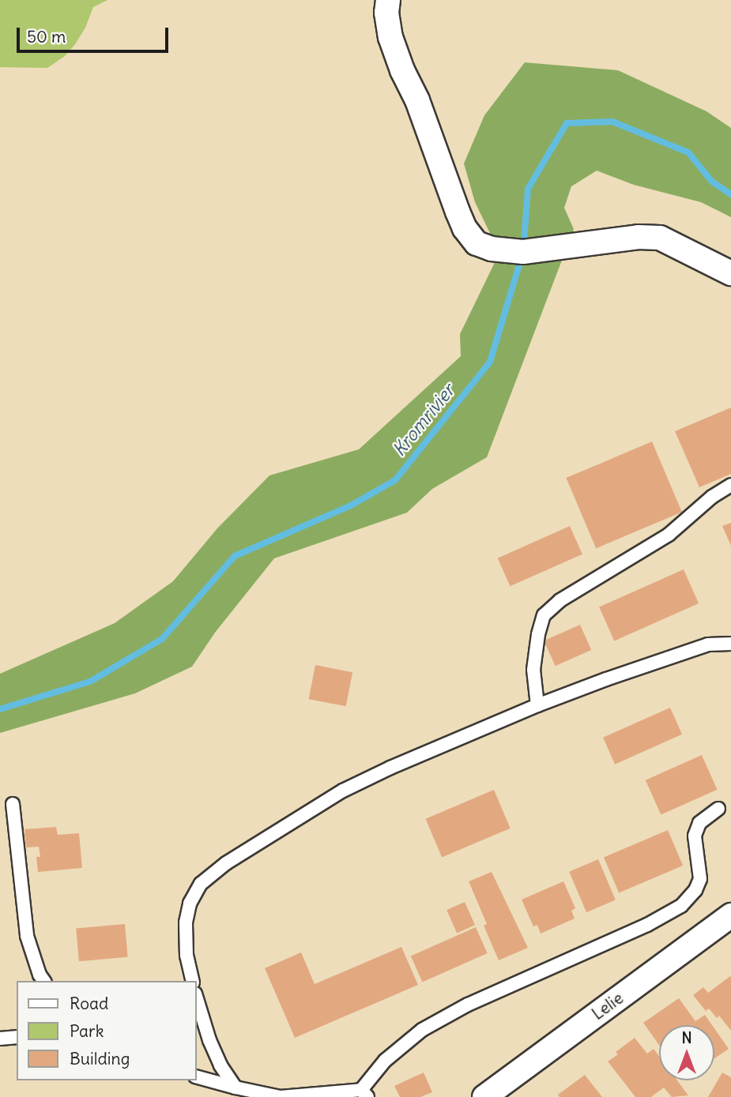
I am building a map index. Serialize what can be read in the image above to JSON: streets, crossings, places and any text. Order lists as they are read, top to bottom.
{
  "streets": {
    "street": ["Lelie"]
  },
  "water": ["Kromrivier"],
  "legend": ["Road", "Park", "Building"],
  "scale_bar": "50 m",
  "north": "top"
}
